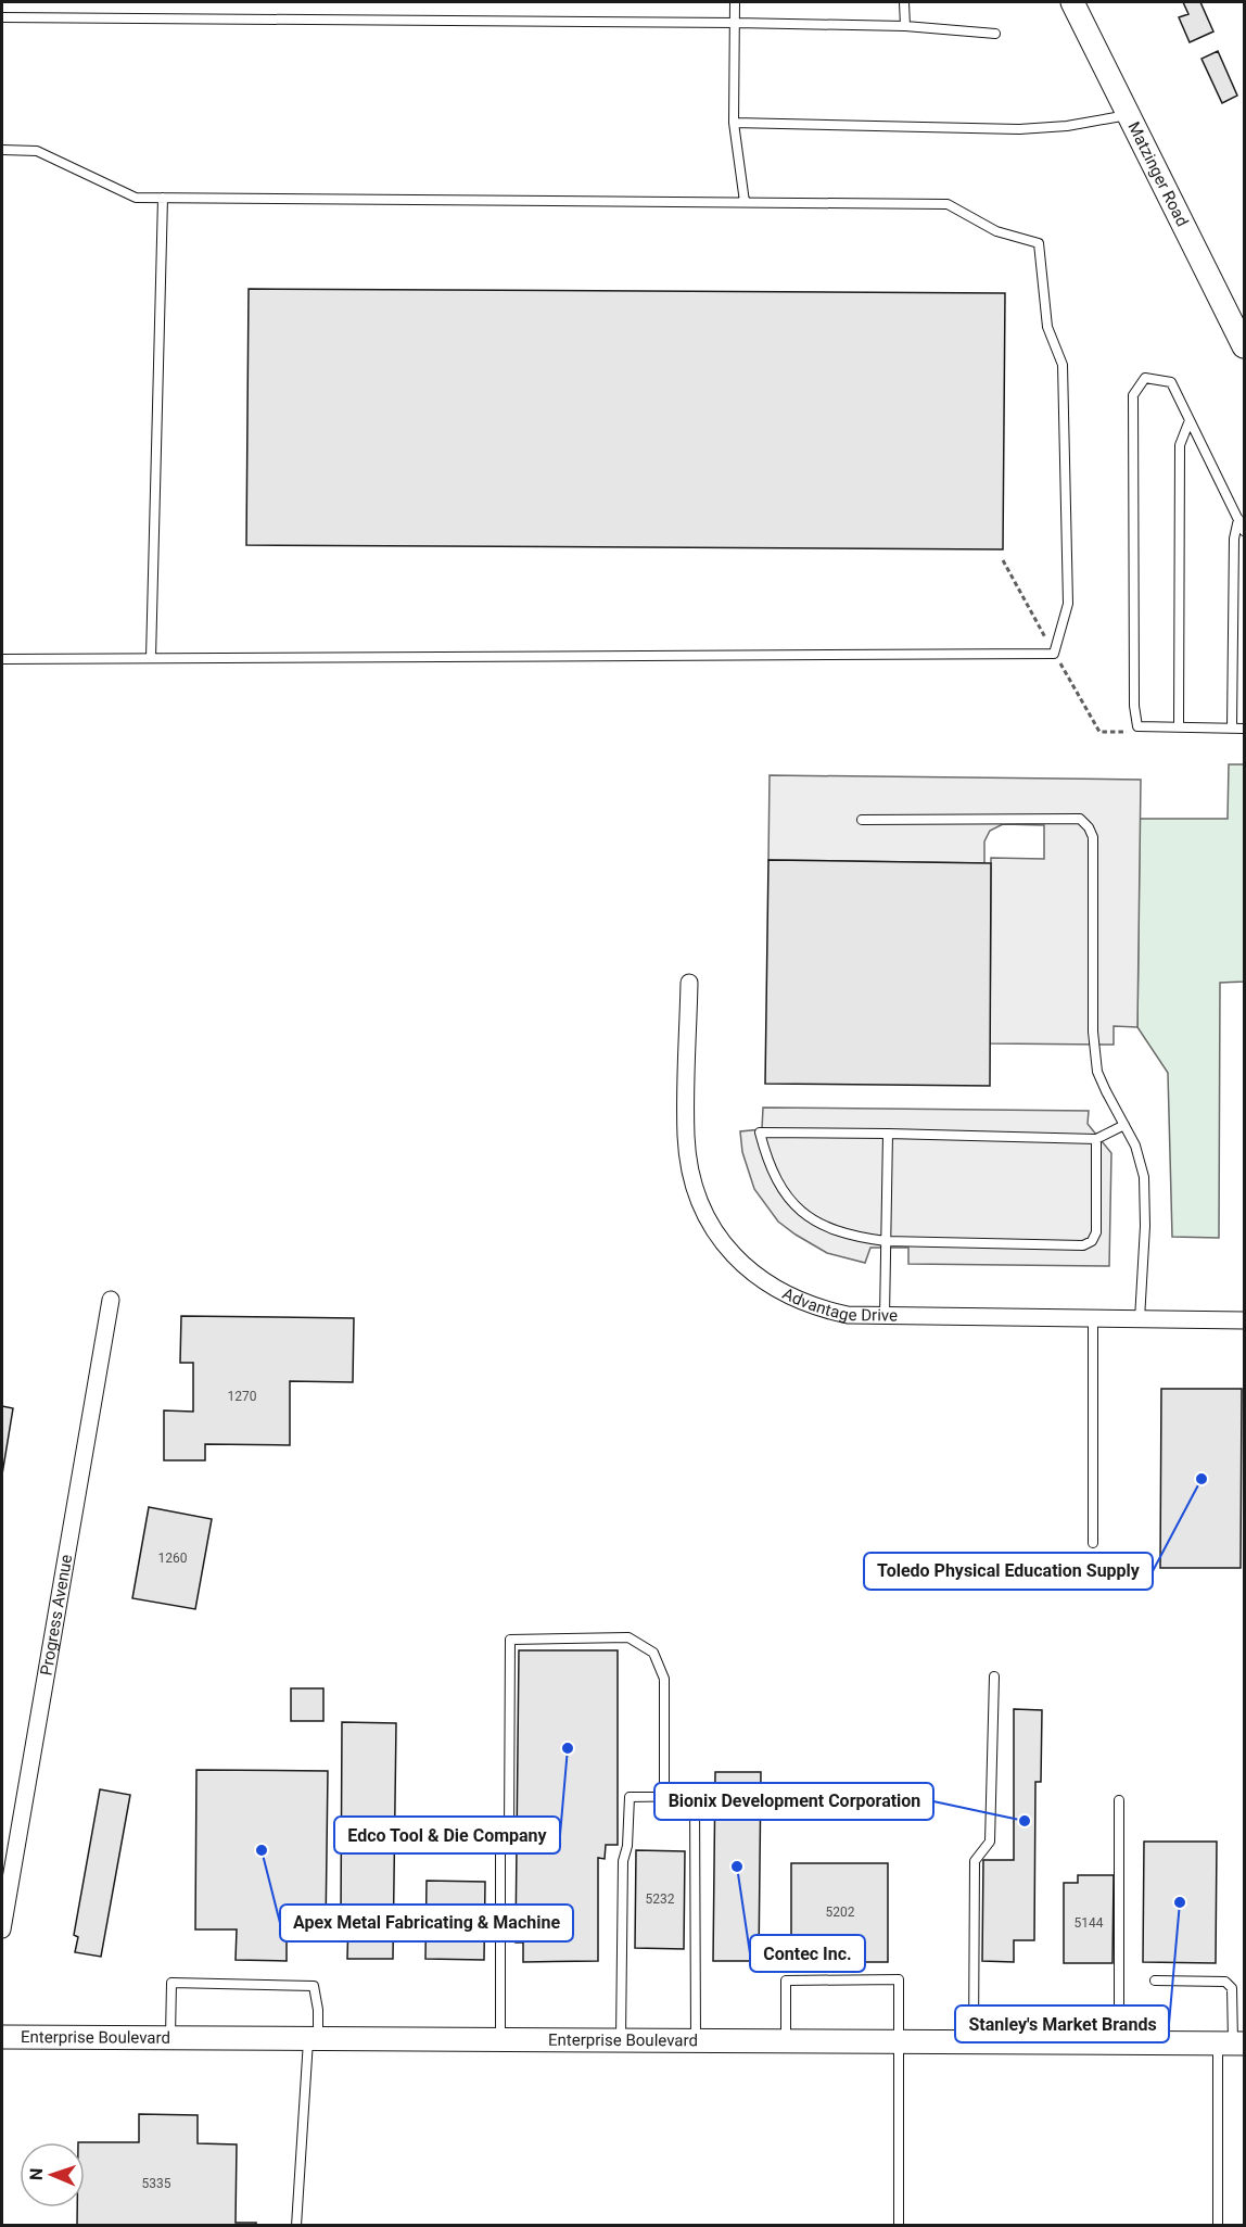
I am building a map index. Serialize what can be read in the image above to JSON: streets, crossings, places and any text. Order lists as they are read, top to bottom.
{
  "streets": {
    "street": [
      "Matzinger Road",
      "Advantage Drive",
      "Progress Avenue",
      "Enterprise Boulevard"
    ]
  },
  "places": [
    "Toledo Physical Education Supply",
    "Edco Tool & Die Company",
    "Bionix Development Corporation",
    "Apex Metal Fabricating & Machine",
    "Contec Inc.",
    "Stanley's Market Brands"
  ],
  "house_numbers": [
    "1270",
    "1260",
    "5232",
    "5202",
    "5144",
    "5335"
  ],
  "north": "left"
}
